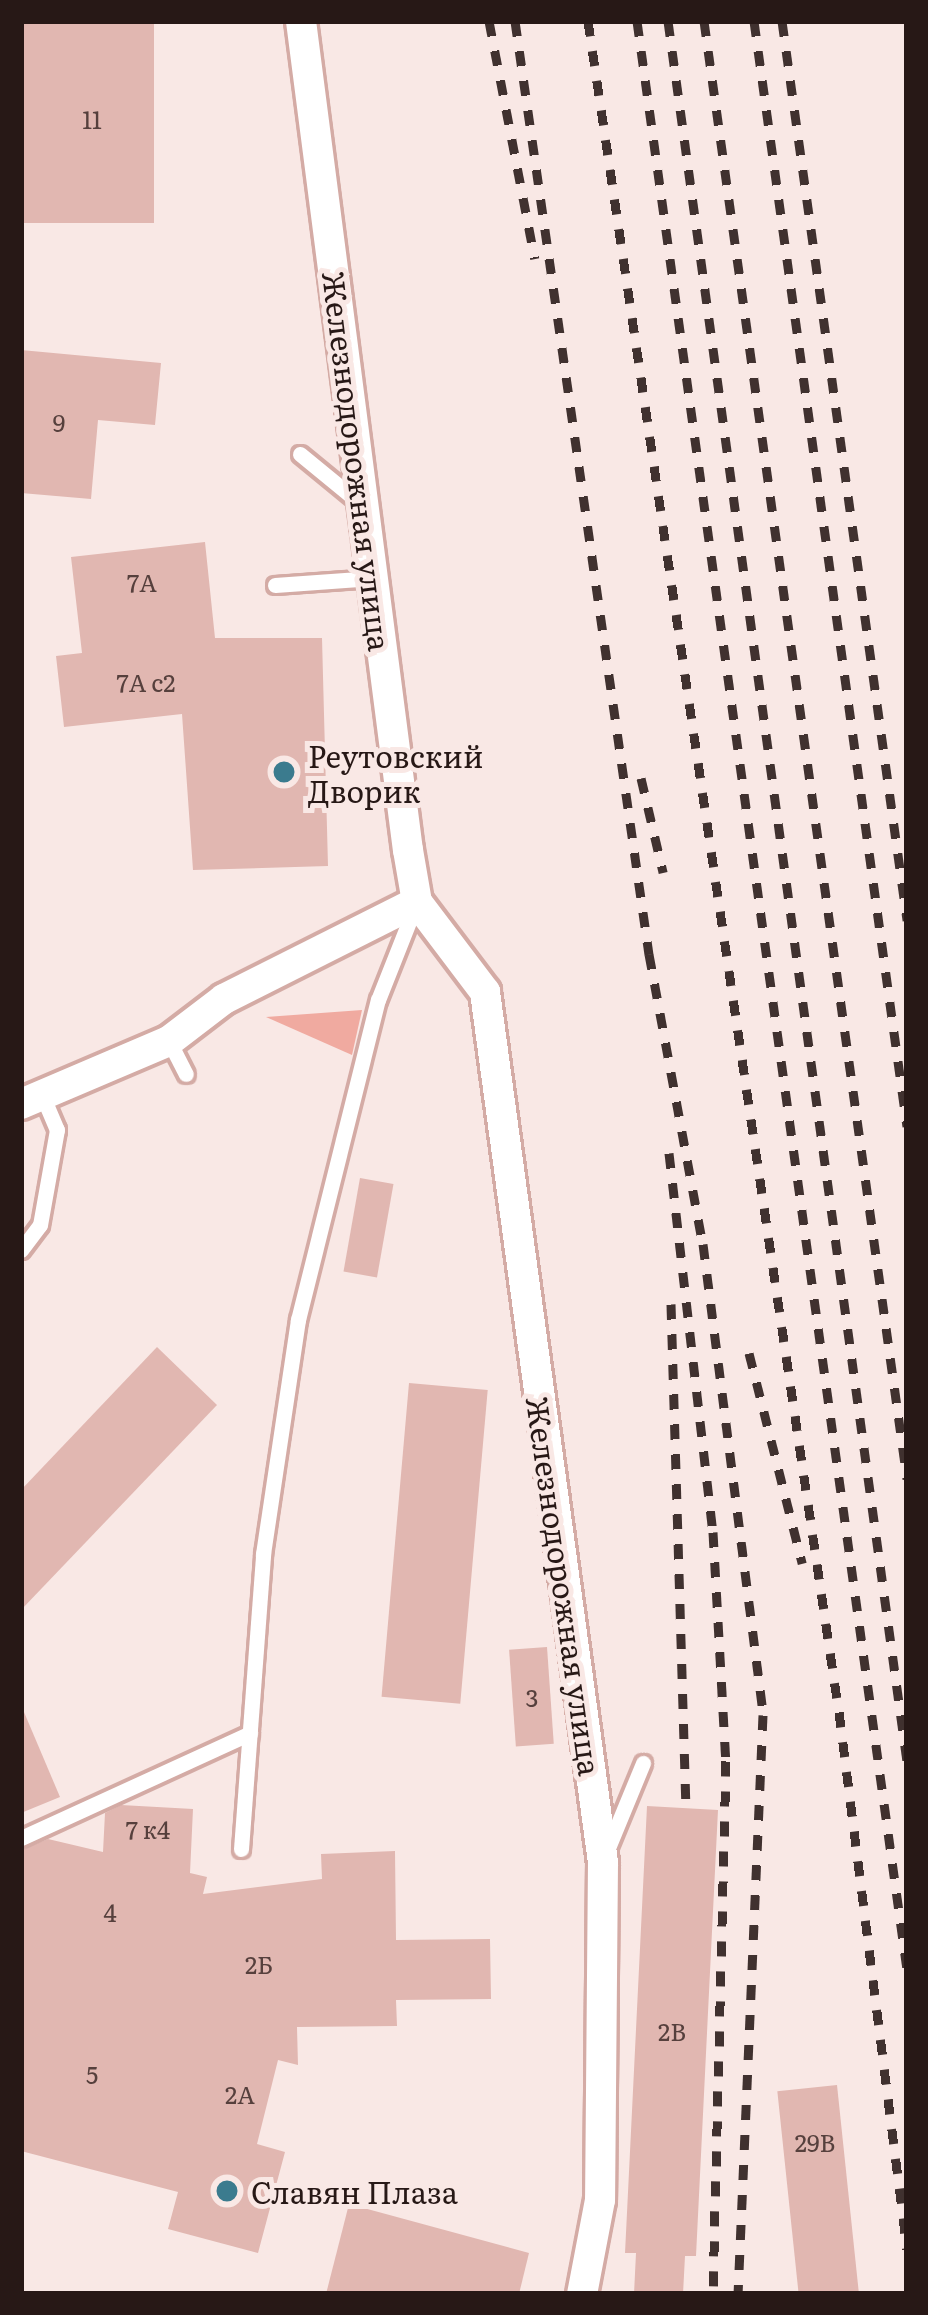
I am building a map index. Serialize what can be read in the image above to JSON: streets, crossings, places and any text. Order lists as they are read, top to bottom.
{
  "streets": {
    "street": ["Железнодорожная улица"]
  },
  "places": ["Реутовский Дворик", "Славян Плаза"],
  "house_numbers": [
    "11",
    "9",
    "7А",
    "7А с2",
    "3",
    "7 к4",
    "4",
    "2Б",
    "2В",
    "5",
    "2А",
    "29В"
  ]
}
